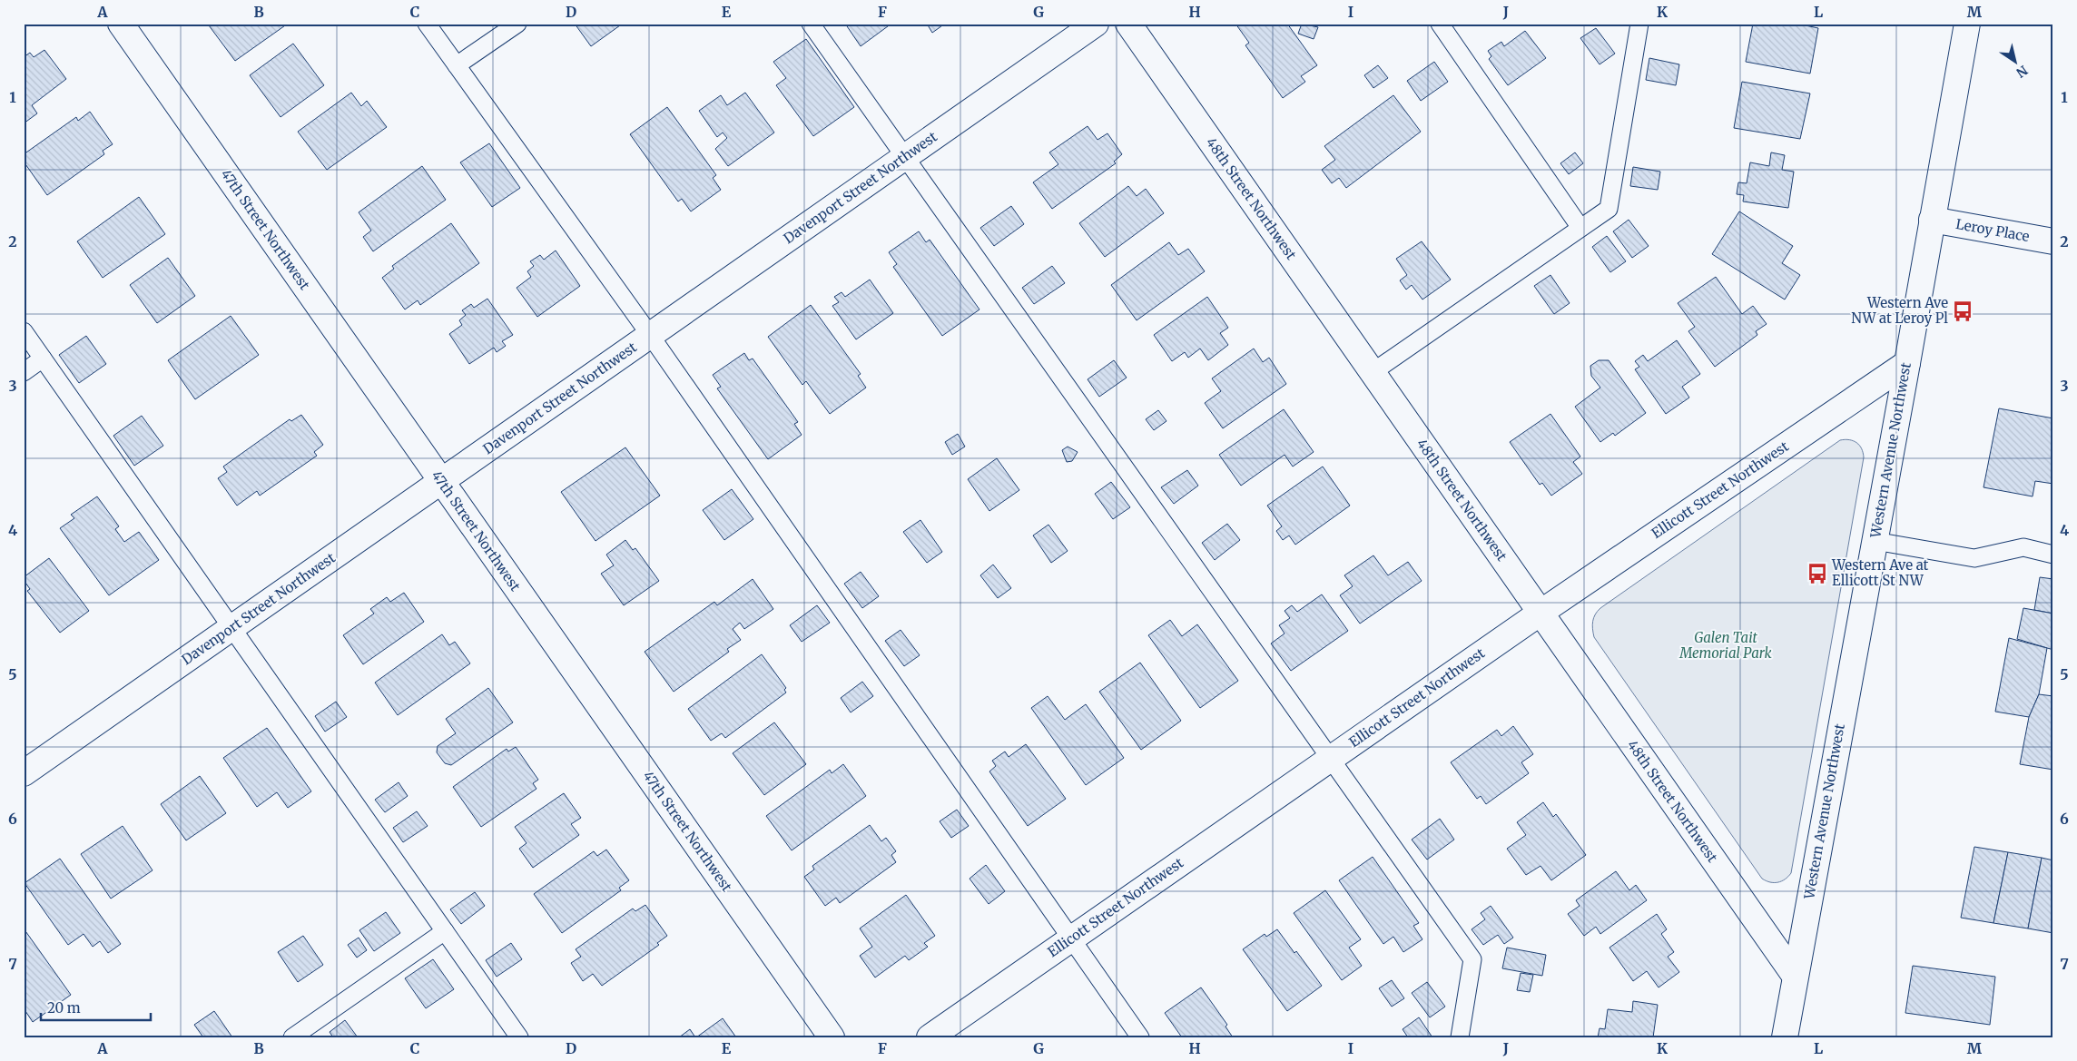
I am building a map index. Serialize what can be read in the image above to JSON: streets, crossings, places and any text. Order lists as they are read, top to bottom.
{
  "streets": {
    "street": [
      "Davenport Street Northwest",
      "48th Street Northwest",
      "47th Street Northwest",
      "Leroy Place",
      "Western Avenue Northwest",
      "Ellicott Street Northwest"
    ]
  },
  "crossings": [
    ["Davenport Street Northwest", "47th Street Northwest"],
    ["48th Street Northwest", "Western Avenue Northwest"],
    ["48th Street Northwest", "Ellicott Street Northwest"],
    ["Leroy Place", "Western Avenue Northwest"],
    ["Western Avenue Northwest", "Ellicott Street Northwest"]
  ],
  "parks": ["Galen Tait Memorial Park"],
  "places": {
    "bus stop": ["Western Ave NW at Leroy Pl", "Western Ave at Ellicott St NW"]
  },
  "scale_bar": "20 m",
  "north": "bottom right",
  "grid": {
    "columns": [
      "A",
      "B",
      "C",
      "D",
      "E",
      "F",
      "G",
      "H",
      "I",
      "J",
      "K",
      "L",
      "M"
    ],
    "rows": [
      "1",
      "2",
      "3",
      "4",
      "5",
      "6",
      "7"
    ]
  }
}
